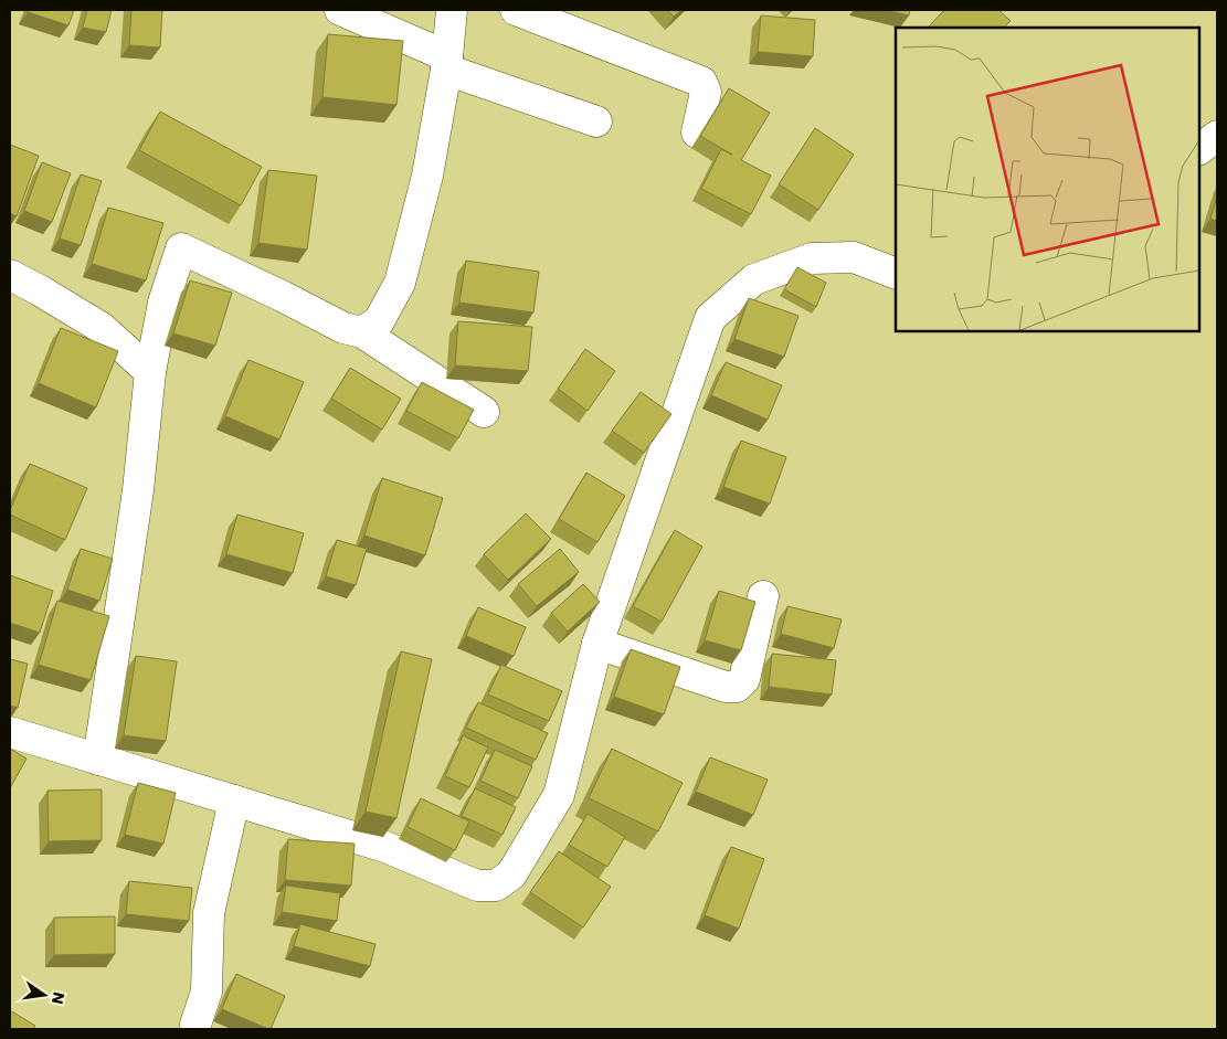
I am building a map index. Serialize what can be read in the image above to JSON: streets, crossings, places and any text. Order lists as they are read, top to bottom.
{
  "north": "right"
}
